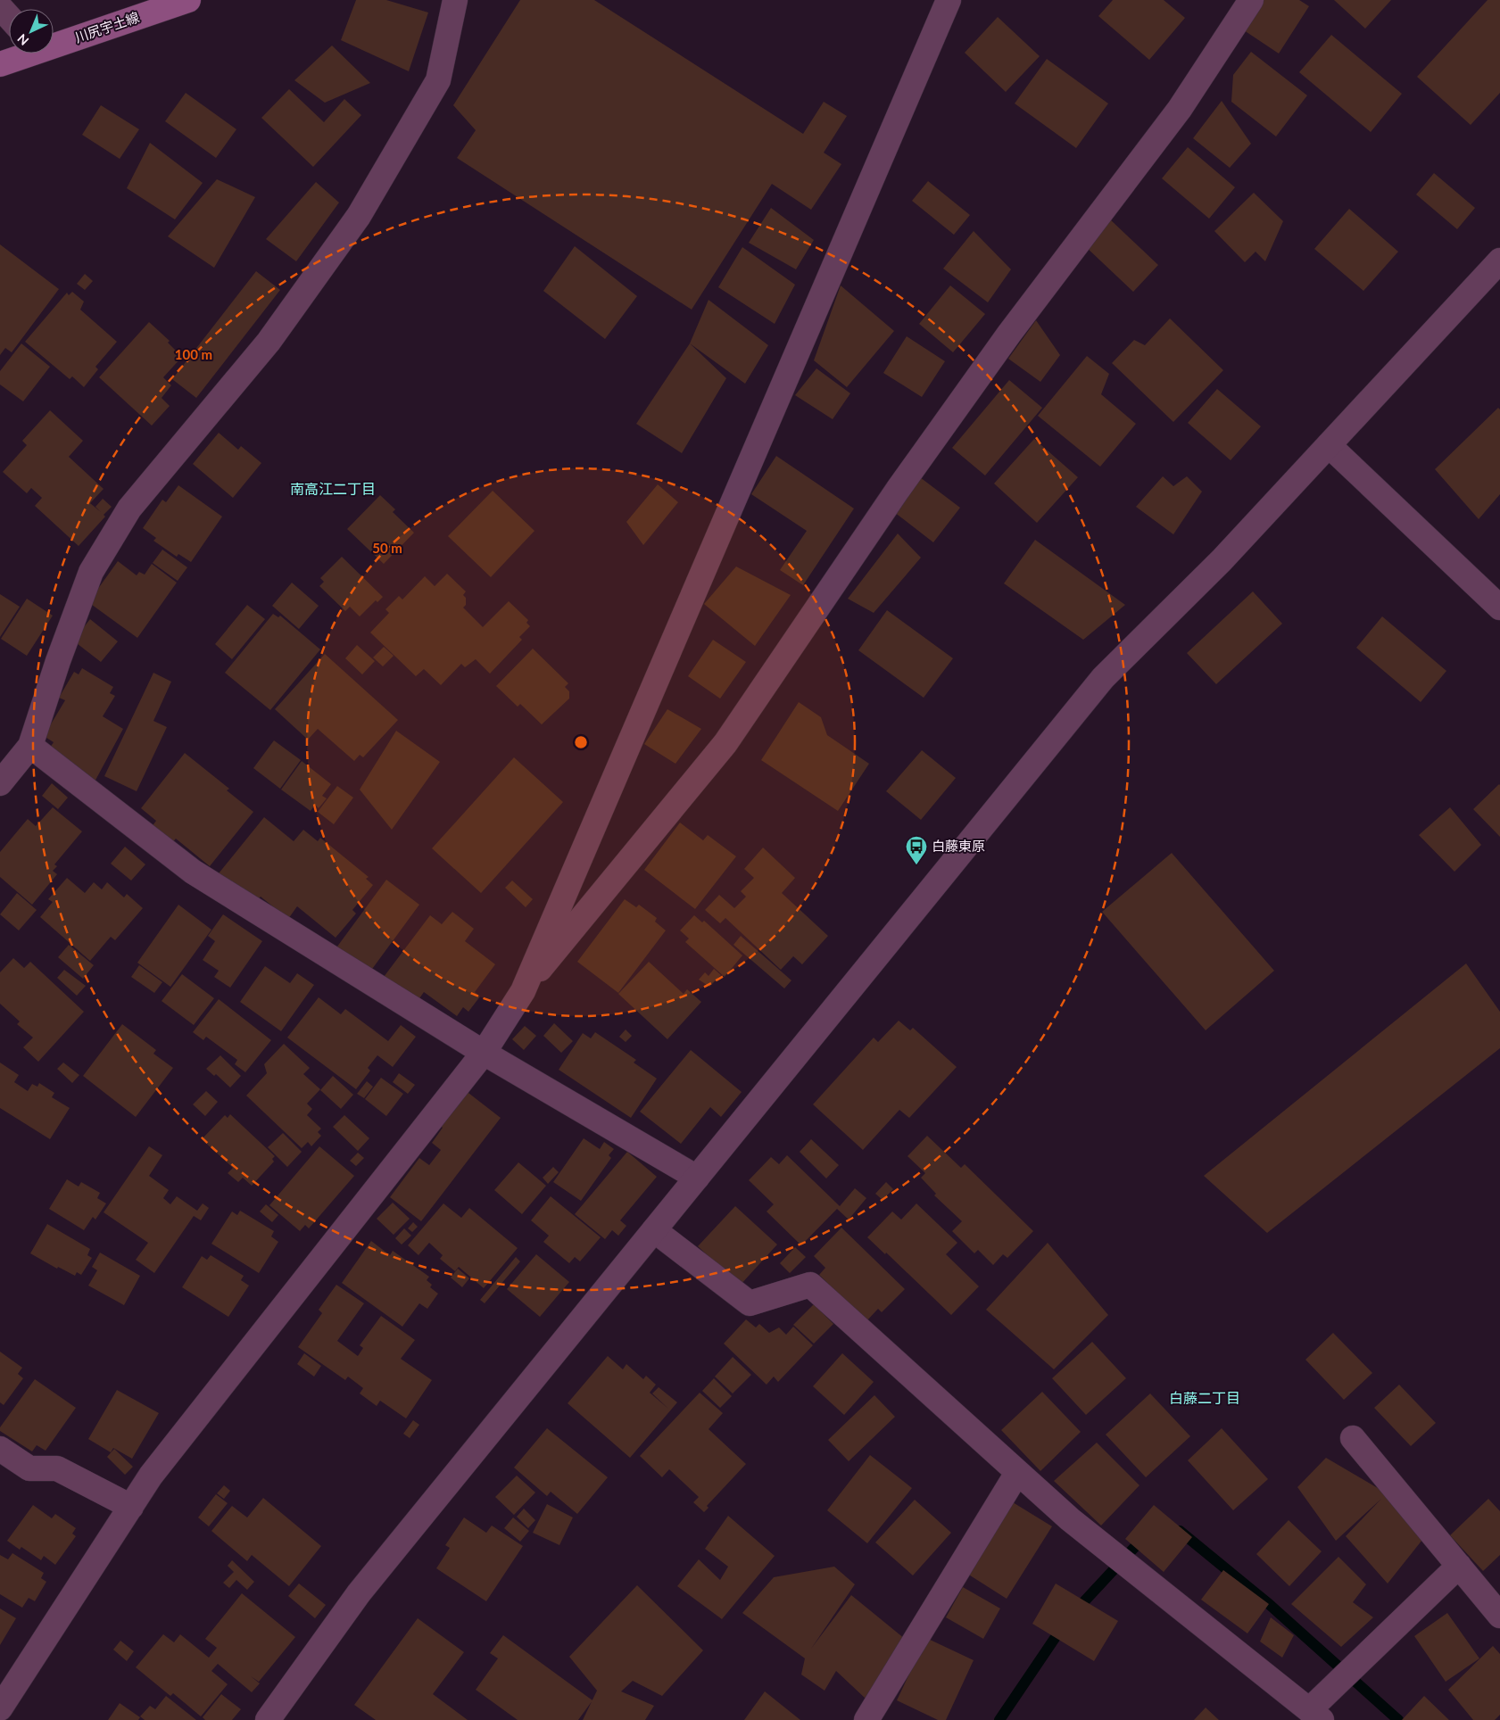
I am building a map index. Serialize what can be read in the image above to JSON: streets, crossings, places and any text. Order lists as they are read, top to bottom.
{
  "streets": {
    "main road": ["川尻宇土線"]
  },
  "districts": ["南高江二丁目", "白藤二丁目"],
  "places": {
    "bus stop": ["白藤東原"]
  },
  "north": "bottom left",
  "rings": ["100 m", "50 m"]
}
